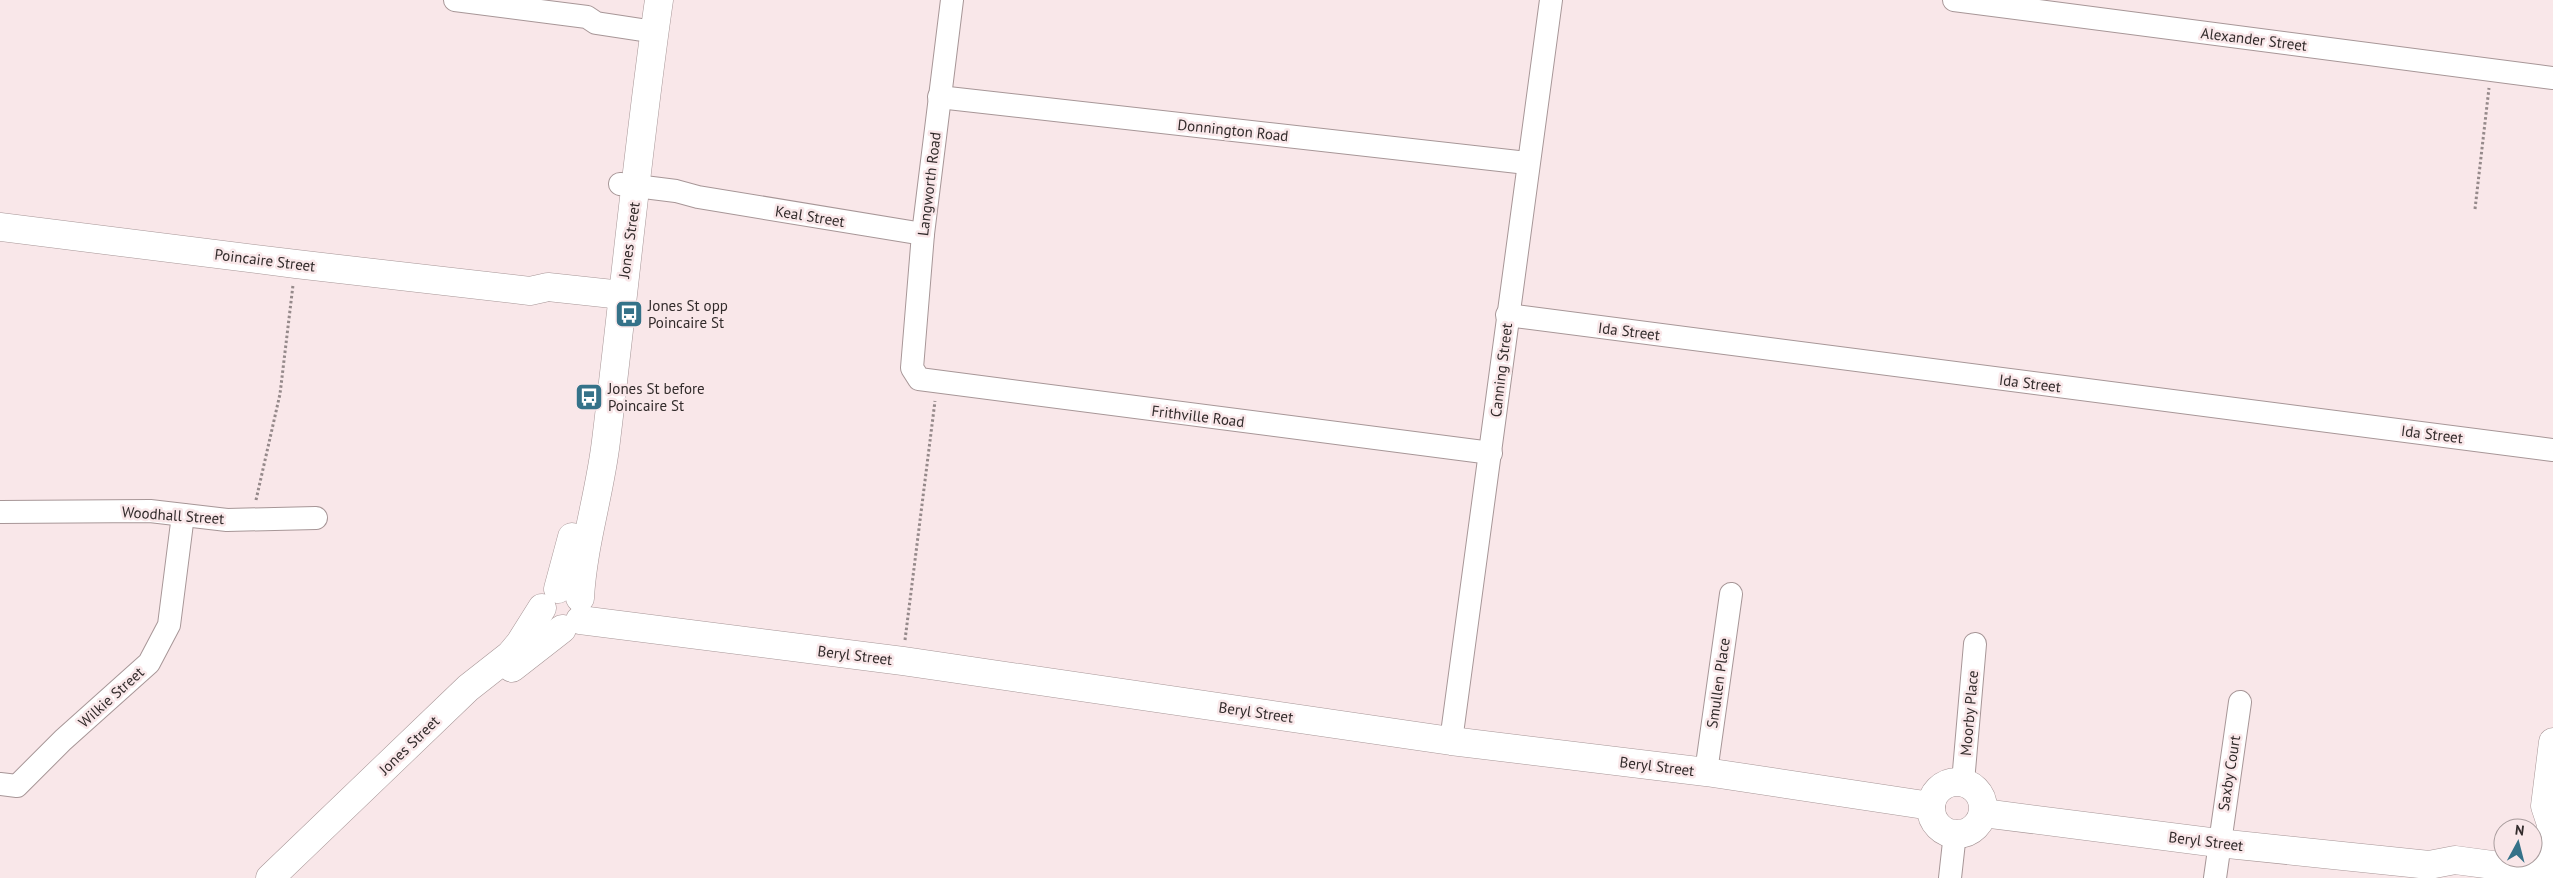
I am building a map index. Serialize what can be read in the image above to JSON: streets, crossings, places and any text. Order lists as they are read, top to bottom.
{
  "streets": {
    "street": [
      "Alexander Street",
      "Donnington Road",
      "Langworth Road",
      "Keal Street",
      "Jones Street",
      "Poincaire Street",
      "Ida Street",
      "Canning Street",
      "Frithville Road",
      "Woodhall Street",
      "Beryl Street",
      "Smullen Place",
      "Wilkie Street",
      "Moorby Place",
      "Saxby Court"
    ]
  },
  "crossings": [
    ["Donnington Road", "Langworth Road"],
    ["Donnington Road", "Canning Street"],
    ["Langworth Road", "Keal Street"],
    ["Langworth Road", "Frithville Road"],
    ["Keal Street", "Jones Street"],
    ["Jones Street", "Poincaire Street"],
    ["Jones Street", "Beryl Street"],
    ["Ida Street", "Canning Street"],
    ["Canning Street", "Frithville Road"],
    ["Canning Street", "Beryl Street"],
    ["Woodhall Street", "Wilkie Street"],
    ["Beryl Street", "Smullen Place"],
    ["Beryl Street", "Moorby Place"],
    ["Beryl Street", "Saxby Court"]
  ],
  "places": {
    "bus stop": ["Jones St opp Poincaire St", "Jones St before Poincaire St"]
  },
  "north": "top"
}
